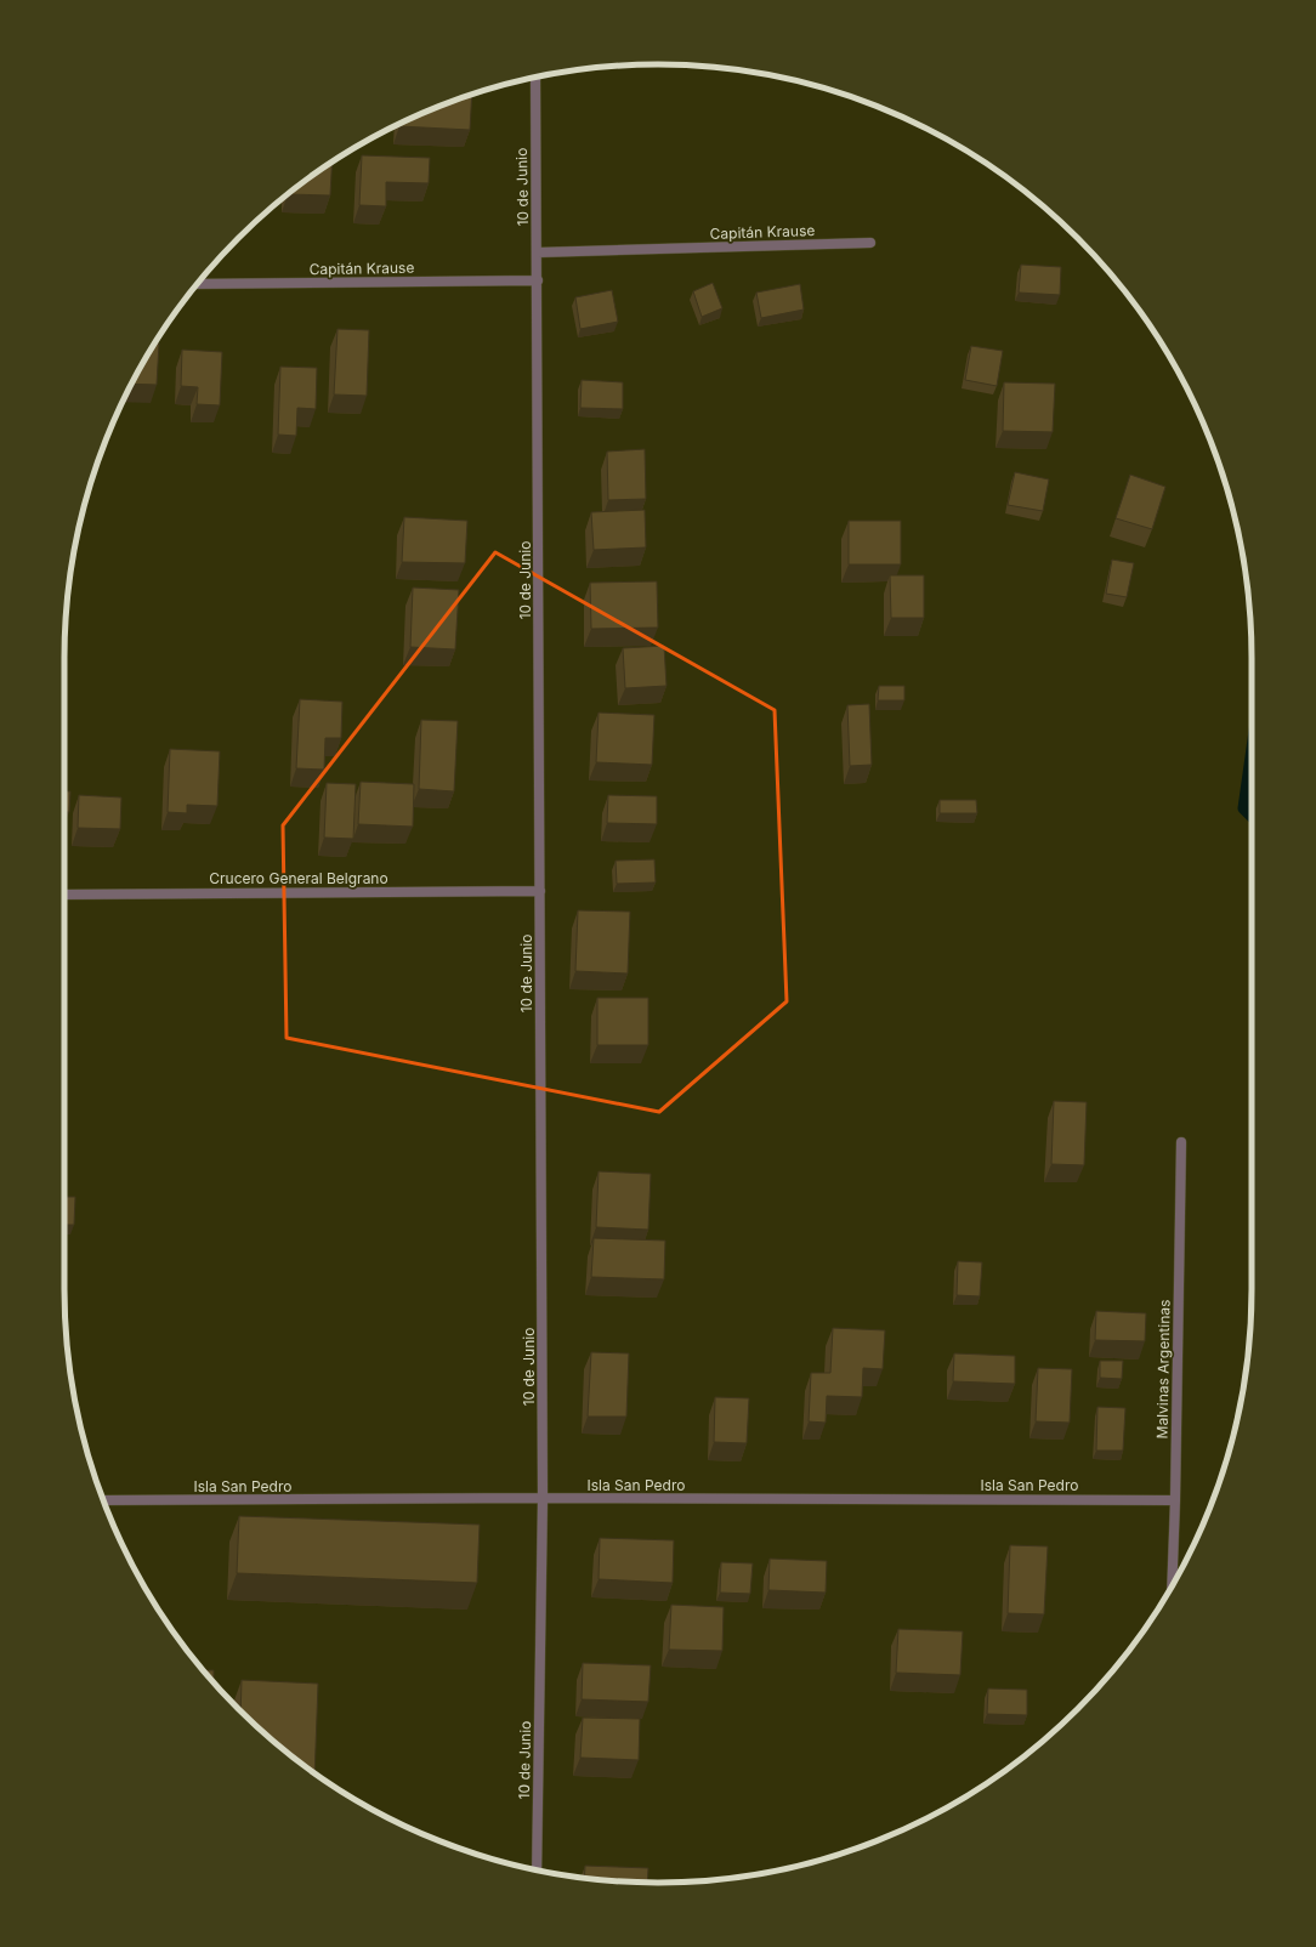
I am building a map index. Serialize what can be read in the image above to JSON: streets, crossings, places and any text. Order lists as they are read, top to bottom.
{
  "streets": {
    "street": [
      "10 de Junio",
      "Capitán Krause",
      "Crucero General Belgrano",
      "Malvinas Argentinas",
      "Isla San Pedro"
    ]
  },
  "crossings": [
    ["10 de Junio", "Capitán Krause"],
    ["10 de Junio", "Crucero General Belgrano"],
    ["10 de Junio", "Isla San Pedro"],
    ["Malvinas Argentinas", "Isla San Pedro"]
  ]
}
